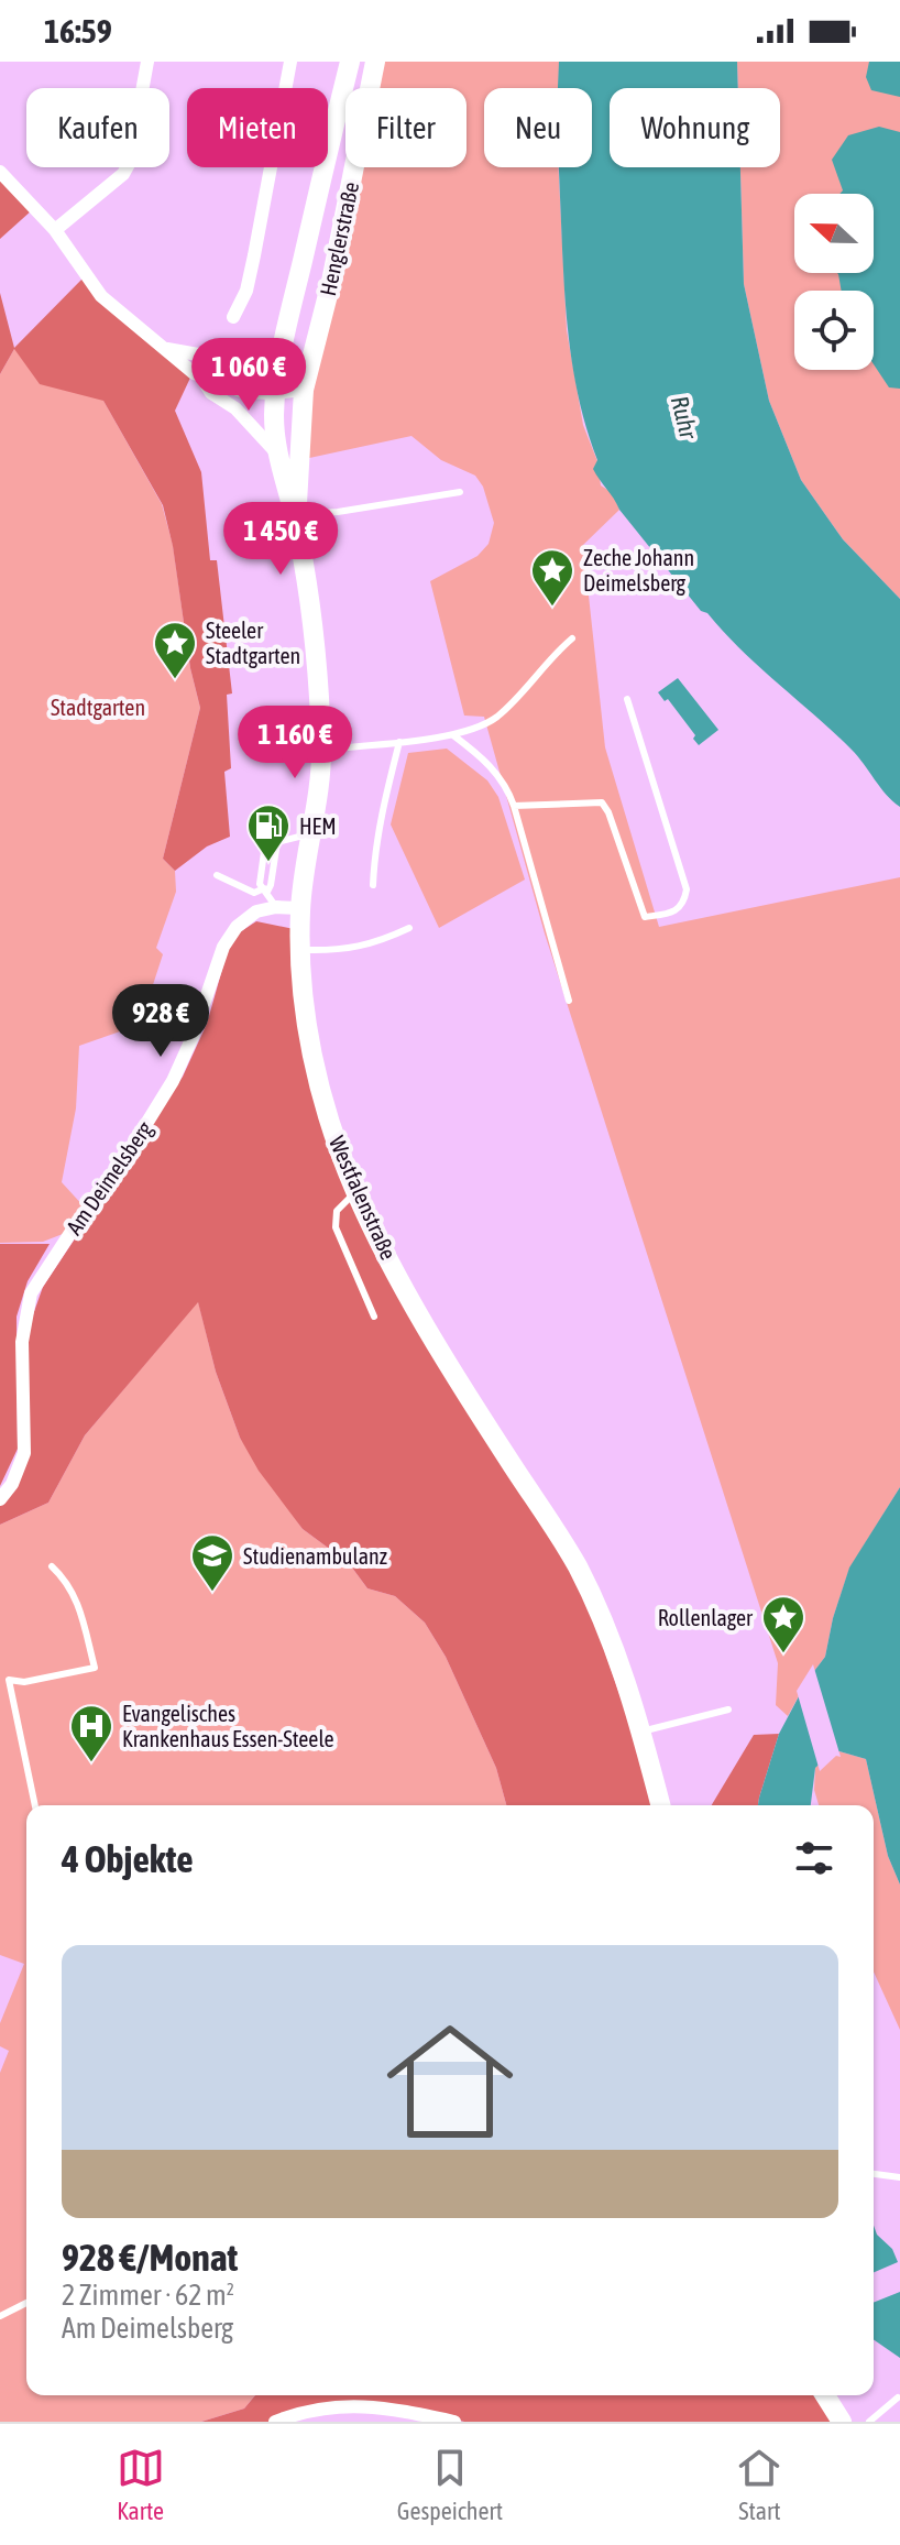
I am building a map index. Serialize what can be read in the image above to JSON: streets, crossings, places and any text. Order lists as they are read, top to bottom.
{
  "streets": {
    "main road": ["Henglerstraße", "Westfalenstraße"],
    "street": ["Am Deimelsberg"]
  },
  "crossings": [
    ["Henglerstraße", "Westfalenstraße"],
    ["Am Deimelsberg", "Westfalenstraße"]
  ],
  "water": ["Ruhr"],
  "parks": ["Stadtgarten"],
  "places": {
    "place": ["Zeche Johann Deimelsberg", "Steeler Stadtgarten", "Rollenlager"],
    "fuel station": ["HEM"],
    "school or university": ["Studienambulanz"],
    "hospital": ["Evangelisches Krankenhaus Essen-Steele"]
  },
  "north": "left",
  "page": {
    "status": "16:59",
    "chip": [
      "Kaufen",
      "Mieten",
      "Filter",
      "Neu",
      "Wohnung"
    ],
    "price": [
      "1 060 €",
      "1 450 €",
      "1 160 €",
      "928 €"
    ],
    "heading": "4 Objekte",
    "list": [
      {
        "name": "928 €/Monat",
        "note": "2 Zimmer · 62 m² · Am Deimelsberg"
      }
    ],
    "tabs": ["Karte", "Gespeichert", "Start"]
  }
}
